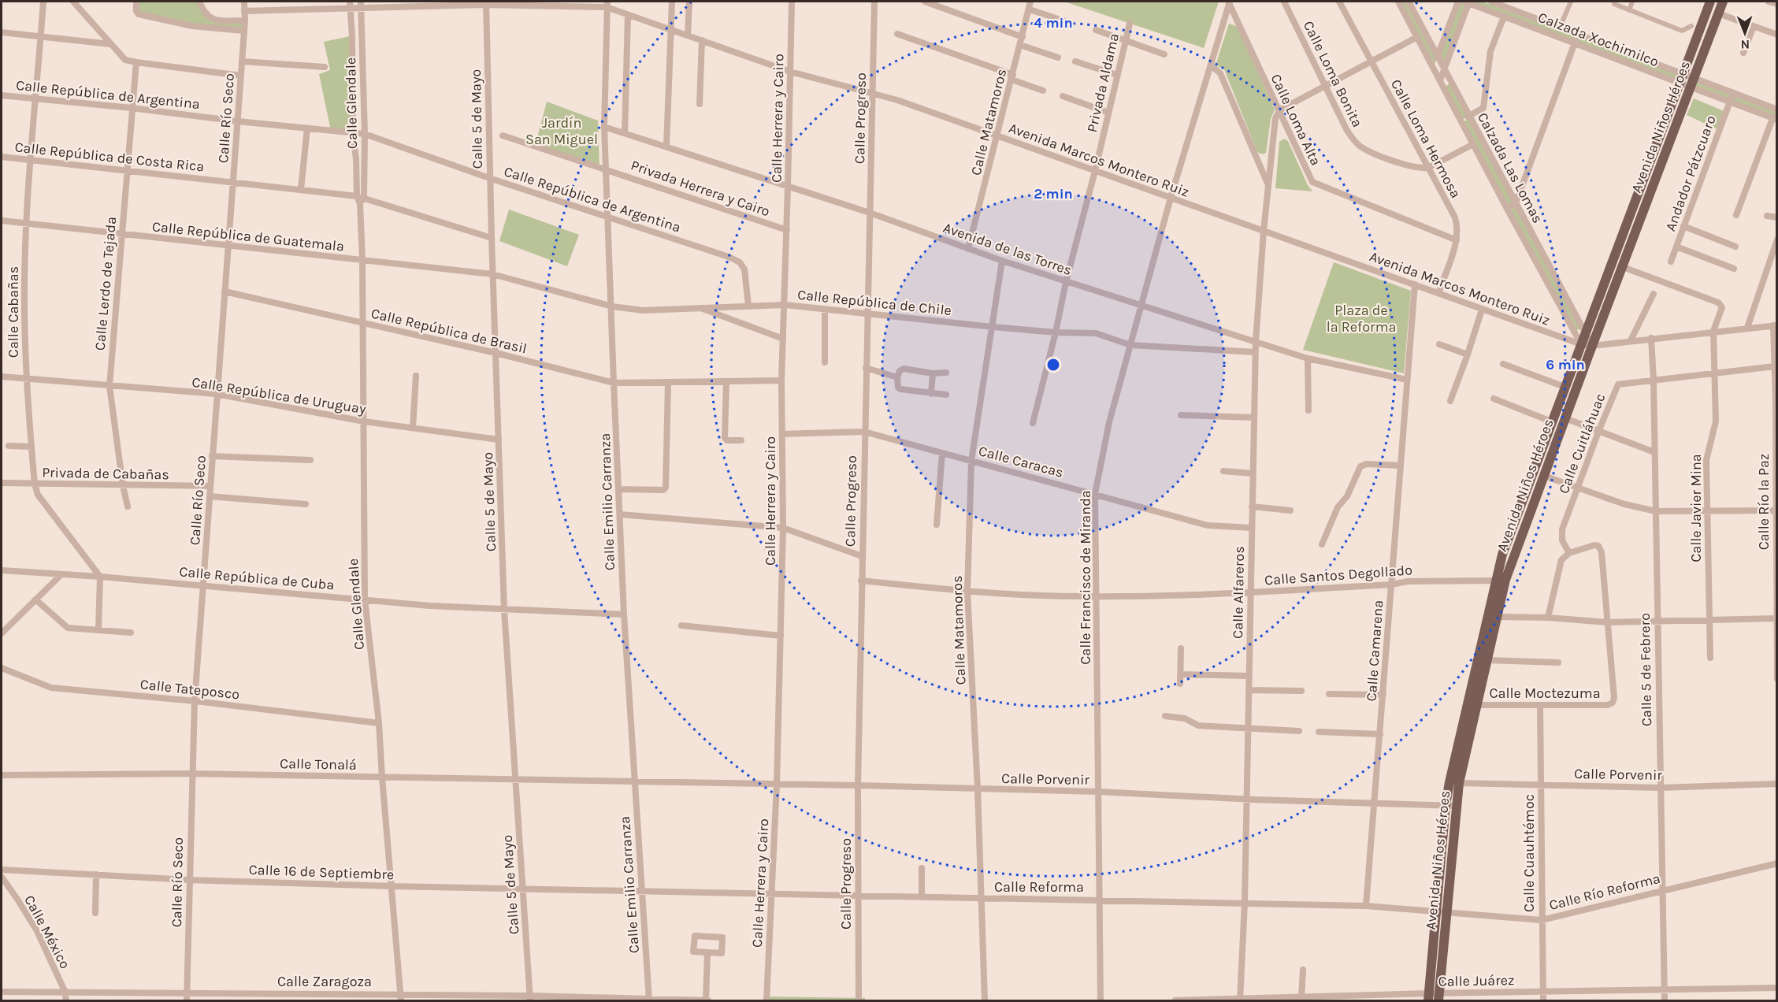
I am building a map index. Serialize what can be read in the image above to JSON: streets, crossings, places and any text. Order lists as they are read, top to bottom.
{
  "streets": {
    "main road": ["Avenida Niños Héroes"],
    "street": [
      "Calzada Xochimilco",
      "Calle Loma Bonita",
      "Privada Aldama",
      "Calle República de Argentina",
      "Calle Glendale",
      "Calle Río Seco",
      "Calle Herrera y Cairo",
      "Calle Progreso",
      "Calle 5 de Mayo",
      "Calle Loma Alta",
      "Calle Matamoros",
      "Calle Loma Hermosa",
      "Calle República de Costa Rica",
      "Avenida Marcos Montero Ruiz",
      "Calzada Las Lomas",
      "Andador Pátzcuaro",
      "Privada Herrera y Cairo",
      "Calle República de Guatemala",
      "Avenida de las Torres",
      "Calle Lerdo de Tejada",
      "Calle República de Chile",
      "Calle Cabañas",
      "Calle República de Brasil",
      "Calle República de Uruguay",
      "Calle Cuitláhuac",
      "Calle Caracas",
      "Privada de Cabañas",
      "Calle Emilio Carranza",
      "Calle Río la Paz",
      "Calle Javier Mina",
      "Calle Santos Degollado",
      "Calle Francisco de Miranda",
      "Calle República de Cuba",
      "Calle Alfareros",
      "Calle Camarena",
      "Calle 5 de Febrero",
      "Calle Tateposco",
      "Calle Moctezuma",
      "Calle Tonalá",
      "Calle Porvenir",
      "Calle Cuauhtémoc",
      "Calle 16 de Septiembre",
      "Calle Reforma",
      "Calle Río Reforma",
      "Calle México",
      "Calle Juárez",
      "Calle Zaragoza"
    ]
  },
  "crossings": [
    ["Calzada Xochimilco", "Avenida Niños Héroes"],
    ["Calzada Xochimilco", "Andador Pátzcuaro"],
    ["Calle Loma Bonita", "Calle Loma Hermosa"],
    ["Privada Aldama", "Avenida Marcos Montero Ruiz"],
    ["Privada Aldama", "Avenida de las Torres"],
    ["Privada Aldama", "Calle República de Chile"],
    ["Calle República de Argentina", "Calle Glendale"],
    ["Calle República de Argentina", "Calle Río Seco"],
    ["Calle República de Argentina", "Calle 5 de Mayo"],
    ["Calle República de Argentina", "Calle Lerdo de Tejada"],
    ["Calle República de Argentina", "Calle República de Chile"],
    ["Calle República de Argentina", "Calle Cabañas"],
    ["Calle República de Argentina", "Calle Emilio Carranza"],
    ["Calle Glendale", "Calle República de Costa Rica"],
    ["Calle Glendale", "Avenida Marcos Montero Ruiz"],
    ["Calle Glendale", "Calle República de Guatemala"],
    ["Calle Glendale", "Calle República de Brasil"],
    ["Calle Glendale", "Calle República de Uruguay"],
    ["Calle Glendale", "Calle República de Cuba"],
    ["Calle Glendale", "Calle Tateposco"],
    ["Calle Glendale", "Calle Tonalá"],
    ["Calle Glendale", "Calle 16 de Septiembre"],
    ["Calle Glendale", "Calle Zaragoza"],
    ["Calle Río Seco", "Calle República de Costa Rica"],
    ["Calle Río Seco", "Avenida Marcos Montero Ruiz"],
    ["Calle Río Seco", "Calle República de Guatemala"],
    ["Calle Río Seco", "Calle República de Brasil"],
    ["Calle Río Seco", "Calle República de Uruguay"],
    ["Calle Río Seco", "Privada de Cabañas"],
    ["Calle Río Seco", "Calle República de Cuba"],
    ["Calle Río Seco", "Calle Tateposco"],
    ["Calle Río Seco", "Calle Tonalá"],
    ["Calle Río Seco", "Calle 16 de Septiembre"],
    ["Calle Río Seco", "Calle Zaragoza"],
    ["Calle Herrera y Cairo", "Avenida Marcos Montero Ruiz"],
    ["Calle Herrera y Cairo", "Privada Herrera y Cairo"],
    ["Calle Herrera y Cairo", "Avenida de las Torres"],
    ["Calle Herrera y Cairo", "Calle República de Chile"],
    ["Calle Herrera y Cairo", "Calle República de Brasil"],
    ["Calle Herrera y Cairo", "Calle Caracas"],
    ["Calle Herrera y Cairo", "Calle Porvenir"],
    ["Calle Herrera y Cairo", "Calle Reforma"],
    ["Calle Progreso", "Avenida Marcos Montero Ruiz"],
    ["Calle Progreso", "Avenida de las Torres"],
    ["Calle Progreso", "Calle República de Chile"],
    ["Calle Progreso", "Calle Caracas"],
    ["Calle Progreso", "Calle Santos Degollado"],
    ["Calle Progreso", "Calle Porvenir"],
    ["Calle Progreso", "Calle Reforma"],
    ["Calle 5 de Mayo", "Calle República de Costa Rica"],
    ["Calle 5 de Mayo", "Avenida Marcos Montero Ruiz"],
    ["Calle 5 de Mayo", "Calle República de Guatemala"],
    ["Calle 5 de Mayo", "Calle República de Chile"],
    ["Calle 5 de Mayo", "Calle República de Brasil"],
    ["Calle 5 de Mayo", "Calle República de Uruguay"],
    ["Calle 5 de Mayo", "Calle República de Cuba"],
    ["Calle 5 de Mayo", "Calle Tonalá"],
    ["Calle 5 de Mayo", "Calle 16 de Septiembre"],
    ["Calle 5 de Mayo", "Calle Zaragoza"],
    ["Calle Loma Alta", "Calle Loma Hermosa"],
    ["Calle Loma Alta", "Calle Francisco de Miranda"],
    ["Calle Loma Alta", "Calle Alfareros"],
    ["Calle Matamoros", "Avenida Marcos Montero Ruiz"],
    ["Calle Matamoros", "Avenida de las Torres"],
    ["Calle Matamoros", "Calle República de Chile"],
    ["Calle Matamoros", "Calle Caracas"],
    ["Calle Matamoros", "Calle Santos Degollado"],
    ["Calle Matamoros", "Calle Porvenir"],
    ["Calle Matamoros", "Calle Reforma"],
    ["Avenida Niños Héroes", "Avenida Marcos Montero Ruiz"],
    ["Avenida Niños Héroes", "Calzada Las Lomas"],
    ["Avenida Niños Héroes", "Calle Javier Mina"],
    ["Avenida Niños Héroes", "Calle Santos Degollado"],
    ["Avenida Niños Héroes", "Calle Moctezuma"],
    ["Avenida Niños Héroes", "Calle Porvenir"],
    ["Avenida Niños Héroes", "Calle Reforma"],
    ["Avenida Niños Héroes", "Calle Río Reforma"],
    ["Avenida Niños Héroes", "Calle Juárez"],
    ["Calle Loma Hermosa", "Avenida Marcos Montero Ruiz"],
    ["Calle República de Costa Rica", "Calle Lerdo de Tejada"],
    ["Calle República de Costa Rica", "Calle Cabañas"],
    ["Avenida Marcos Montero Ruiz", "Calzada Las Lomas"],
    ["Avenida Marcos Montero Ruiz", "Calle Emilio Carranza"],
    ["Avenida Marcos Montero Ruiz", "Calle Río la Paz"],
    ["Avenida Marcos Montero Ruiz", "Calle Javier Mina"],
    ["Avenida Marcos Montero Ruiz", "Calle Francisco de Miranda"],
    ["Avenida Marcos Montero Ruiz", "Calle Alfareros"],
    ["Avenida Marcos Montero Ruiz", "Calle Camarena"],
    ["Avenida Marcos Montero Ruiz", "Calle 5 de Febrero"],
    ["Privada Herrera y Cairo", "Calle Emilio Carranza"],
    ["Calle República de Guatemala", "Calle Lerdo de Tejada"],
    ["Calle República de Guatemala", "Calle República de Chile"],
    ["Calle República de Guatemala", "Calle Cabañas"],
    ["Avenida de las Torres", "Calle Emilio Carranza"],
    ["Avenida de las Torres", "Calle Francisco de Miranda"],
    ["Avenida de las Torres", "Calle Alfareros"],
    ["Avenida de las Torres", "Calle Camarena"],
    ["Calle Lerdo de Tejada", "Calle República de Uruguay"],
    ["Calle Lerdo de Tejada", "Privada de Cabañas"],
    ["Calle República de Chile", "Calle Emilio Carranza"],
    ["Calle República de Chile", "Calle Francisco de Miranda"],
    ["Calle República de Chile", "Calle Alfareros"],
    ["Calle Cabañas", "Calle República de Uruguay"],
    ["Calle Cabañas", "Privada de Cabañas"],
    ["Calle Cabañas", "Calle República de Cuba"],
    ["Calle República de Brasil", "Calle Emilio Carranza"],
    ["Calle Cuitláhuac", "Calle Río la Paz"],
    ["Calle Cuitláhuac", "Calle Javier Mina"],
    ["Calle Cuitláhuac", "Calle 5 de Febrero"],
    ["Calle Caracas", "Calle Francisco de Miranda"],
    ["Calle Caracas", "Calle Alfareros"],
    ["Calle Emilio Carranza", "Calle República de Cuba"],
    ["Calle Emilio Carranza", "Calle Tonalá"],
    ["Calle Emilio Carranza", "Calle Porvenir"],
    ["Calle Emilio Carranza", "Calle 16 de Septiembre"],
    ["Calle Emilio Carranza", "Calle Reforma"],
    ["Calle Emilio Carranza", "Calle Zaragoza"],
    ["Calle Santos Degollado", "Calle Francisco de Miranda"],
    ["Calle Santos Degollado", "Calle Alfareros"],
    ["Calle Santos Degollado", "Calle Camarena"],
    ["Calle Francisco de Miranda", "Calle Alfareros"],
    ["Calle Francisco de Miranda", "Calle Porvenir"],
    ["Calle Francisco de Miranda", "Calle Reforma"],
    ["Calle Alfareros", "Calle Porvenir"],
    ["Calle Alfareros", "Calle Reforma"],
    ["Calle Alfareros", "Calle Juárez"],
    ["Calle Camarena", "Calle Porvenir"],
    ["Calle Camarena", "Calle Reforma"],
    ["Calle 5 de Febrero", "Calle Porvenir"],
    ["Calle 5 de Febrero", "Calle Río Reforma"],
    ["Calle 5 de Febrero", "Calle Juárez"],
    ["Calle Moctezuma", "Calle Cuauhtémoc"],
    ["Calle Tonalá", "Calle Porvenir"],
    ["Calle Porvenir", "Calle Cuauhtémoc"],
    ["Calle Cuauhtémoc", "Calle Río Reforma"],
    ["Calle Cuauhtémoc", "Calle Juárez"],
    ["Calle 16 de Septiembre", "Calle Reforma"],
    ["Calle Reforma", "Calle Río Reforma"],
    ["Calle México", "Calle Zaragoza"]
  ],
  "parks": ["Jardín San Miguel", "Plaza de la Reforma"],
  "north": "bottom",
  "rings": ["4 min", "2 min", "6 min"]
}
